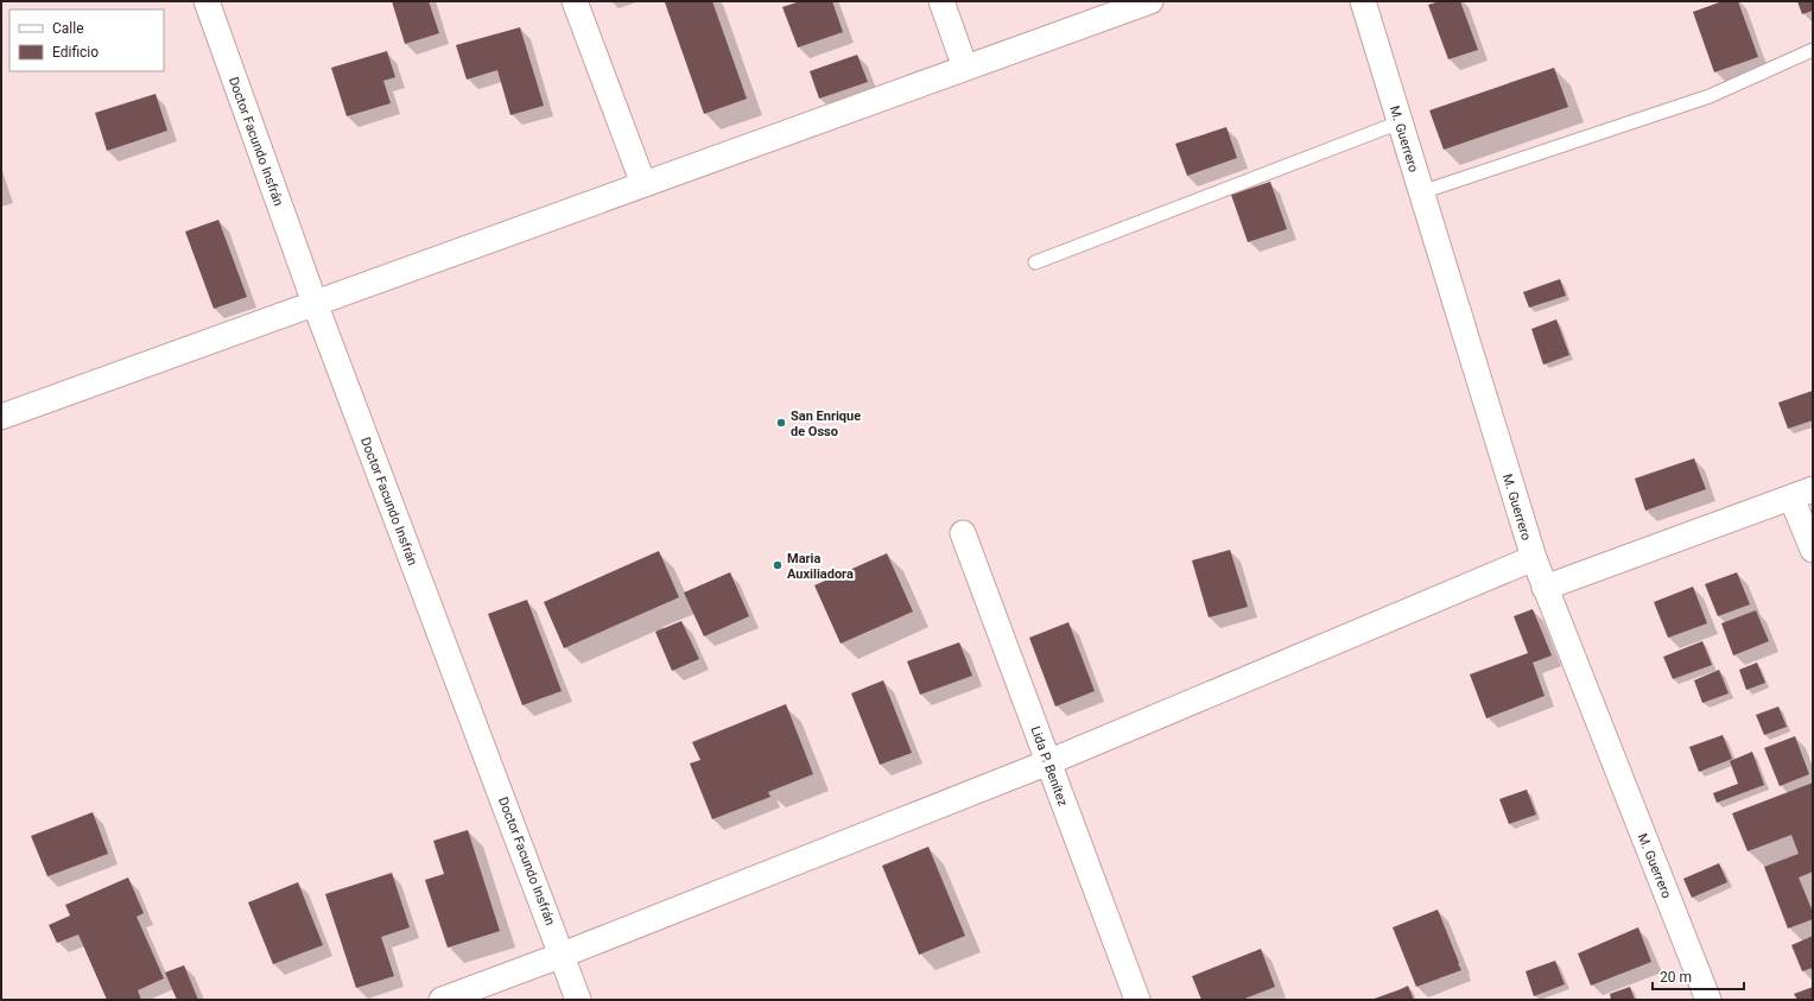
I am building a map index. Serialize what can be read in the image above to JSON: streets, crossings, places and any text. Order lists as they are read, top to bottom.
{
  "streets": {
    "street": ["M. Guerrero", "Doctor Facundo Insfrán", "Lida P. Benítez"]
  },
  "places": ["San Enrique de Osso", "Maria Auxiliadora"],
  "legend": ["Calle", "Edificio"],
  "scale_bar": "20 m"
}
